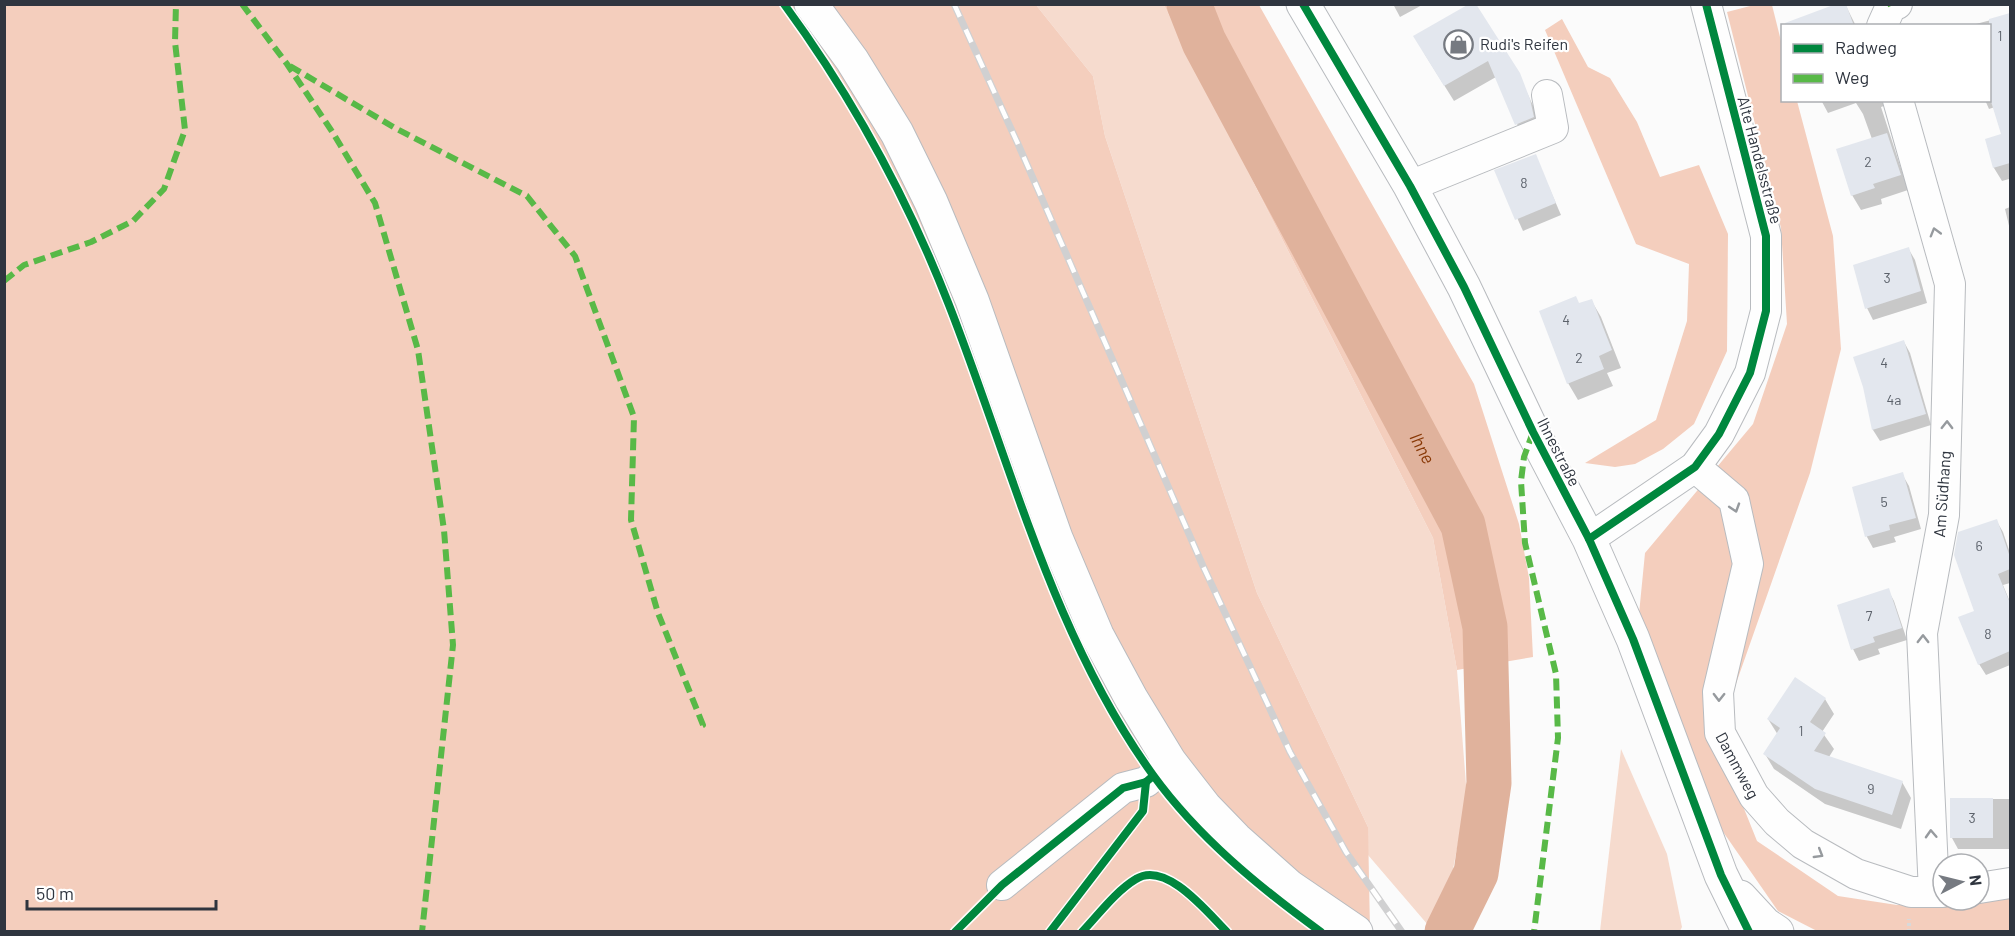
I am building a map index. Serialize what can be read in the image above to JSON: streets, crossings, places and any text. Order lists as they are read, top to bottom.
{
  "streets": {
    "main road": ["Ihnestraße"],
    "street": ["Alte Handelsstraße", "Am Südhang", "Dammweg"]
  },
  "crossings": [
    ["Alte Handelsstraße", "Ihnestraße"],
    ["Alte Handelsstraße", "Dammweg"]
  ],
  "one_way": ["Am Südhang", "Dammweg"],
  "water": ["Ihne"],
  "places": {
    "shop": ["Rudi's Reifen"]
  },
  "house_numbers": [
    "1",
    "2",
    "8",
    "3",
    "4",
    "2",
    "4",
    "4a",
    "5",
    "6",
    "7",
    "8",
    "1",
    "9",
    "3"
  ],
  "legend": ["Radweg", "Weg"],
  "scale_bar": "50 m",
  "north": "right"
}
